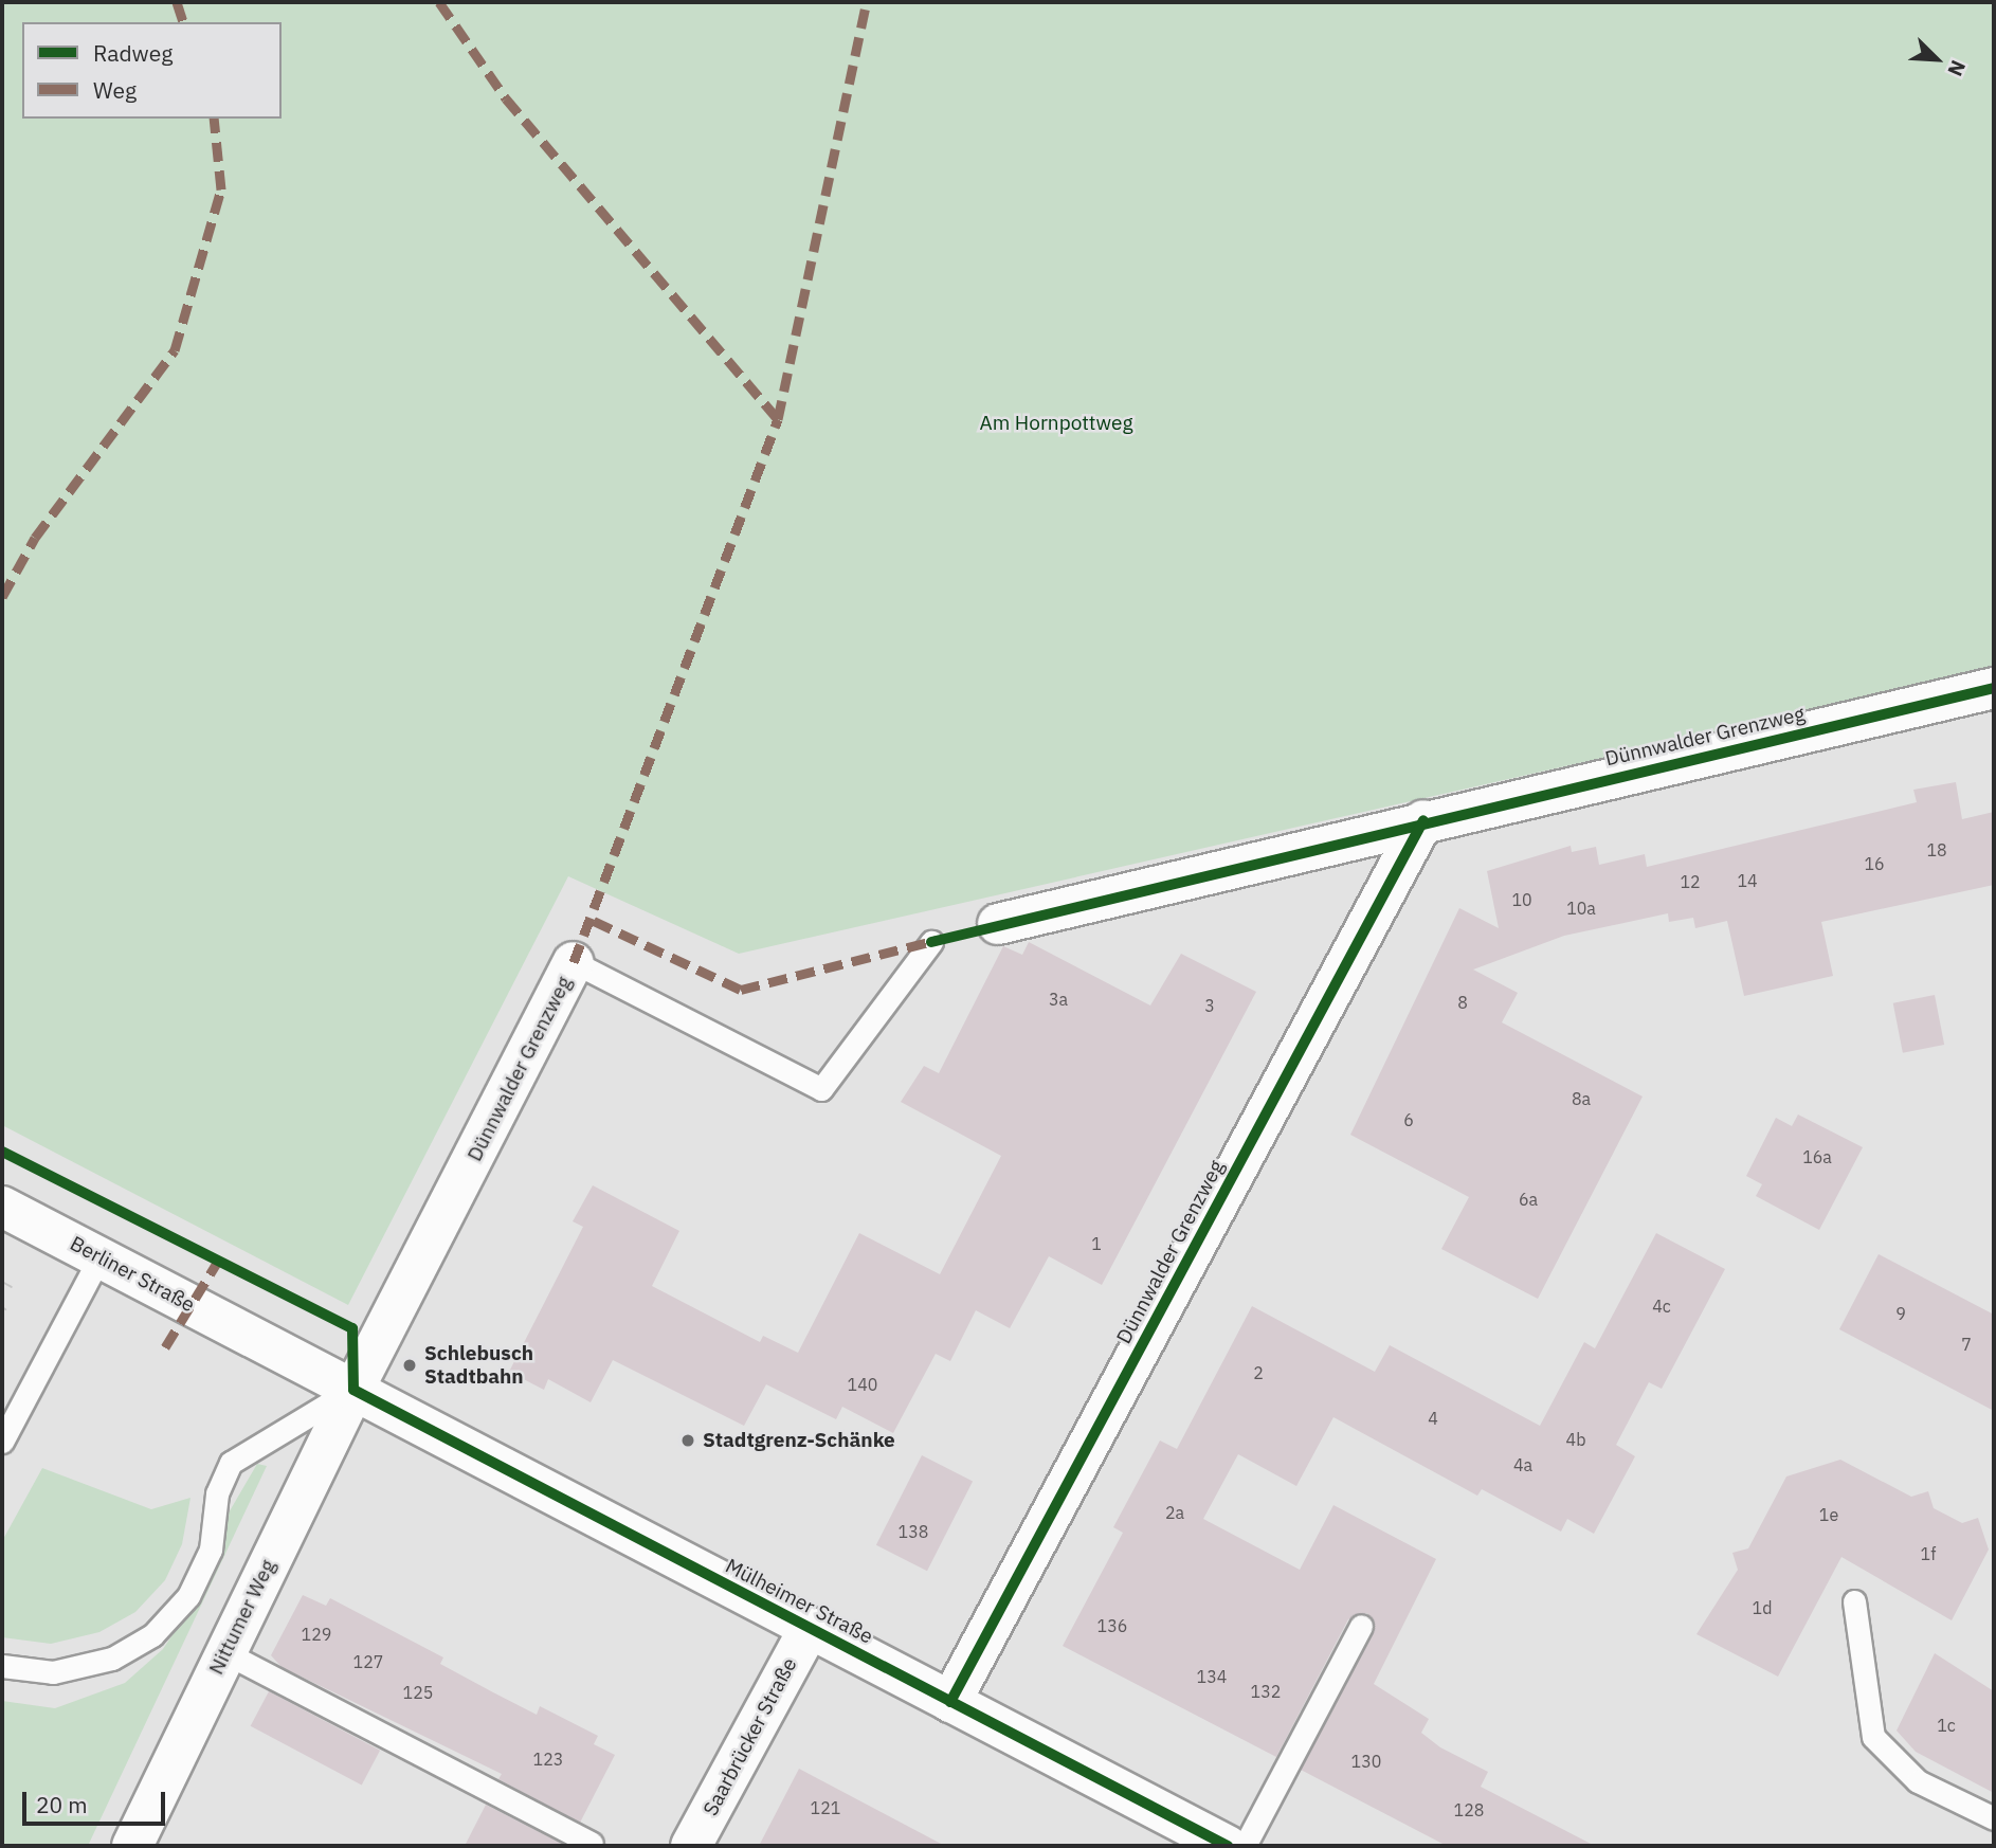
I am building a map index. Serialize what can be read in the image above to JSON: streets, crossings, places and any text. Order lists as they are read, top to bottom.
{
  "streets": {
    "street": [
      "Dünnwalder Grenzweg",
      "Berliner Straße",
      "Mülheimer Straße",
      "Nittumer Weg",
      "Saarbrücker Straße"
    ]
  },
  "crossings": [
    ["Dünnwalder Grenzweg", "Mülheimer Straße"],
    ["Dünnwalder Grenzweg", "Nittumer Weg"],
    ["Berliner Straße", "Mülheimer Straße"],
    ["Mülheimer Straße", "Nittumer Weg"],
    ["Mülheimer Straße", "Saarbrücker Straße"]
  ],
  "parks": ["Am Hornpottweg"],
  "places": ["Schlebusch Stadtbahn", "Stadtgrenz-Schänke"],
  "house_numbers": [
    "18",
    "16",
    "14",
    "12",
    "10",
    "10a",
    "3a",
    "8",
    "3",
    "8a",
    "6",
    "16a",
    "6a",
    "1",
    "4c",
    "9",
    "7",
    "2",
    "140",
    "4",
    "4b",
    "4a",
    "2a",
    "1e",
    "138",
    "1f",
    "1d",
    "136",
    "129",
    "127",
    "134",
    "132",
    "125",
    "1c",
    "123",
    "130",
    "121",
    "128"
  ],
  "legend": ["Radweg", "Weg"],
  "scale_bar": "20 m",
  "north": "bottom right"
}
